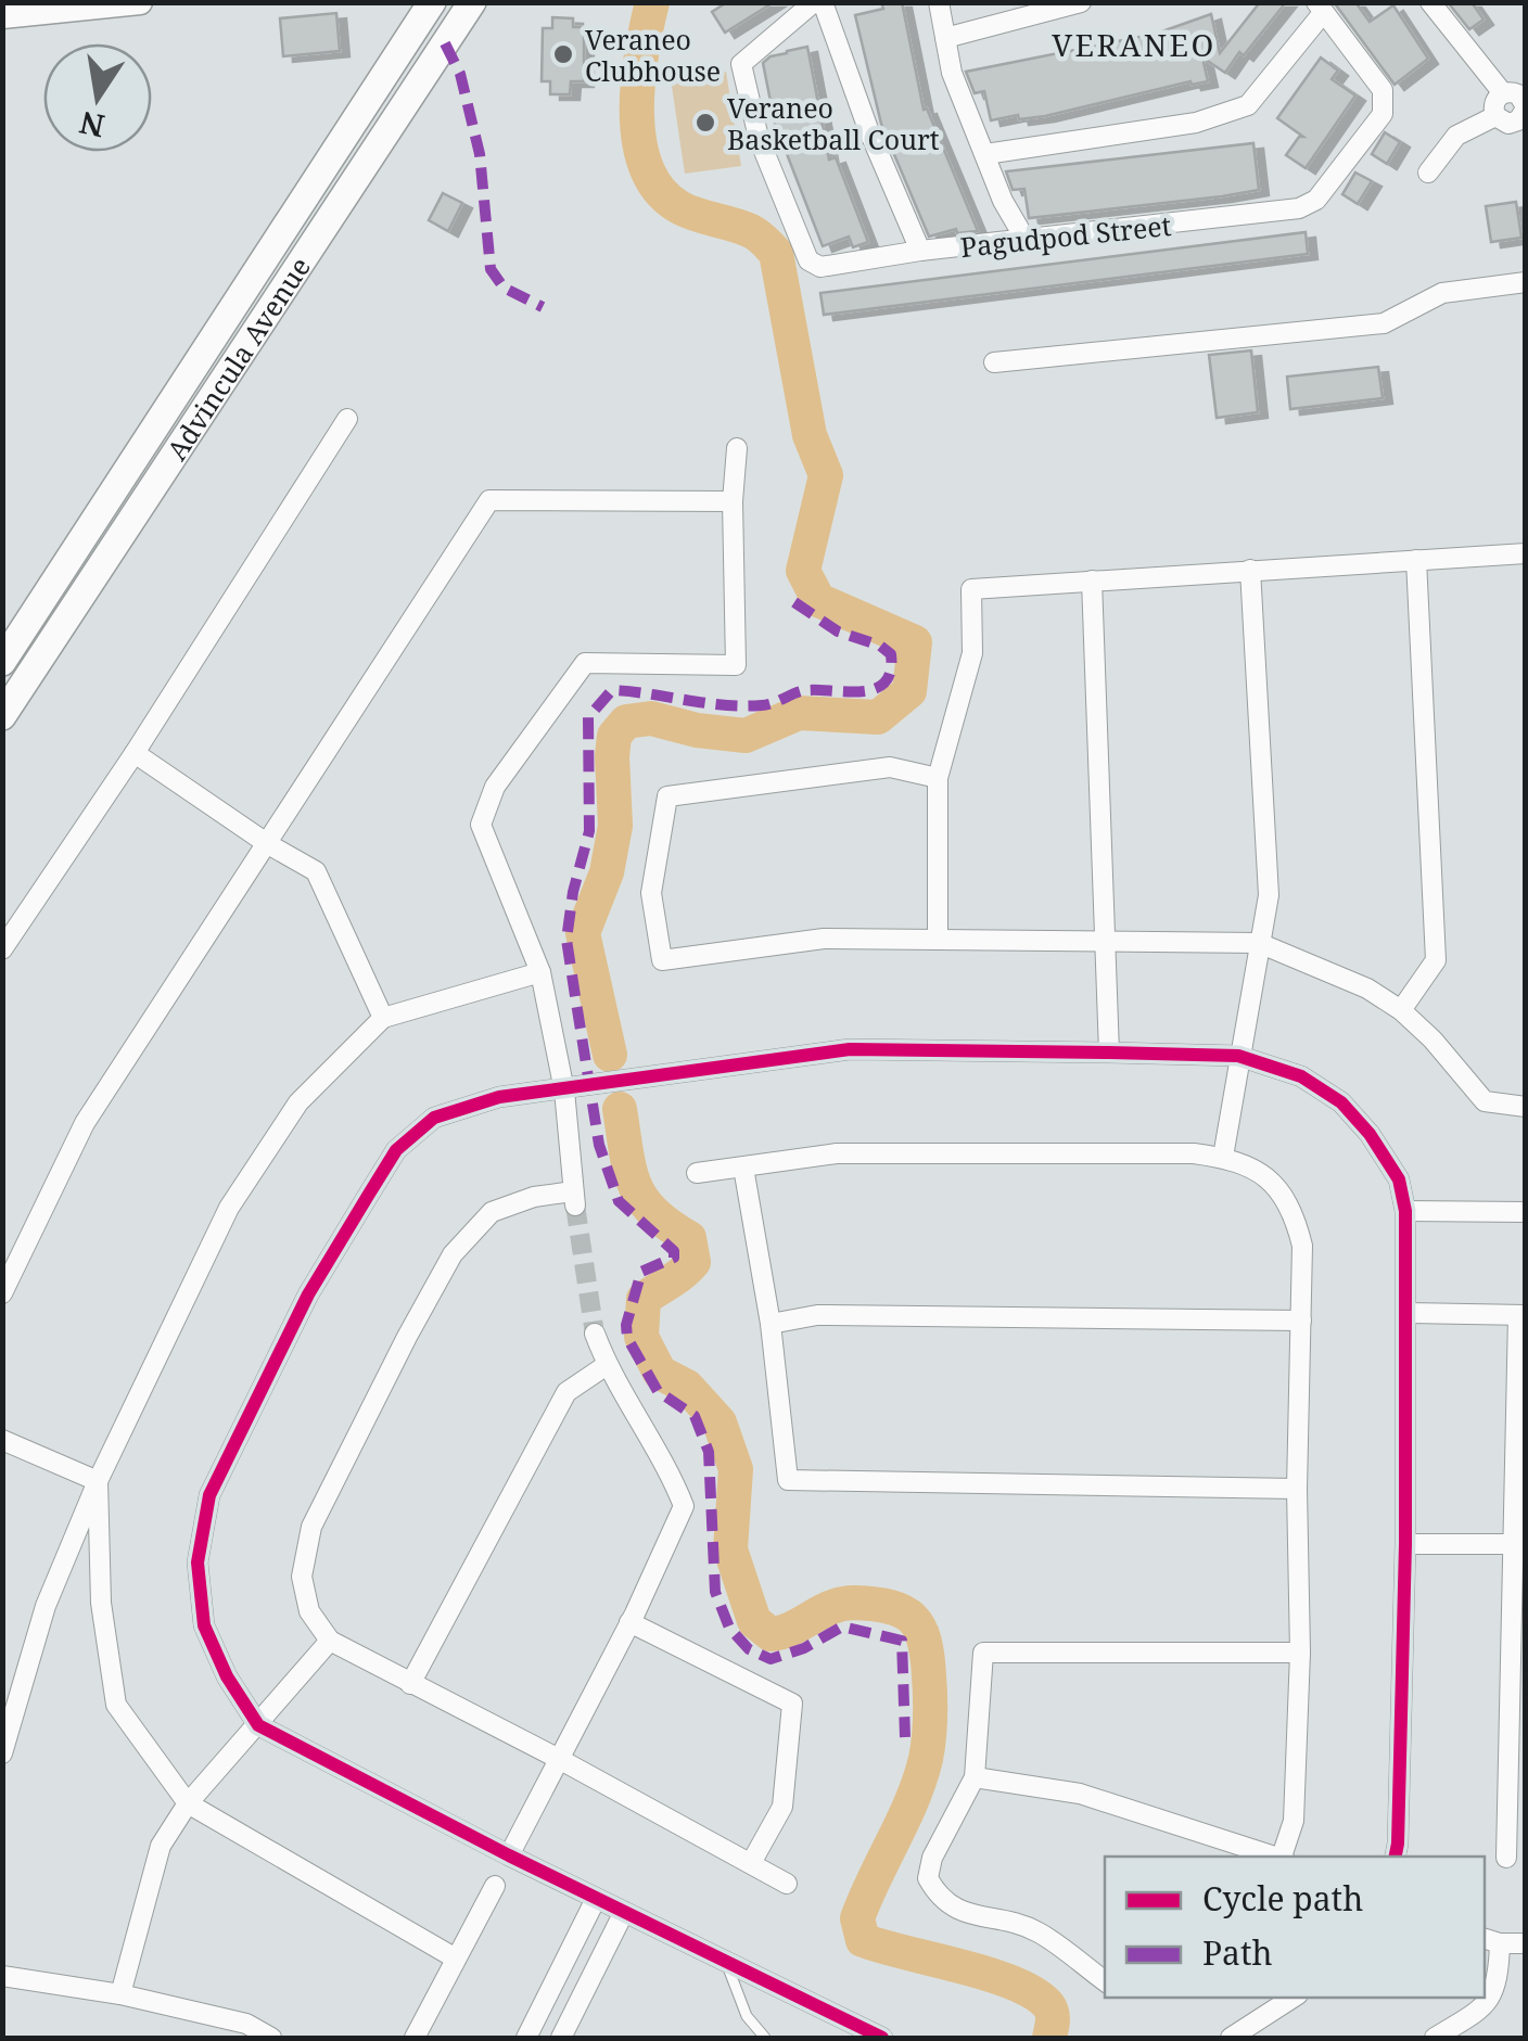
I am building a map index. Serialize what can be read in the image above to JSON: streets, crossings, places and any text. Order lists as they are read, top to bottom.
{
  "streets": {
    "main road": ["Advincula Avenue"],
    "street": ["Pagudpod Street"]
  },
  "districts": ["VERANEO"],
  "places": ["Veraneo Clubhouse", "Veraneo Basketball Court"],
  "legend": ["Cycle path", "Path"],
  "north": "bottom"
}
